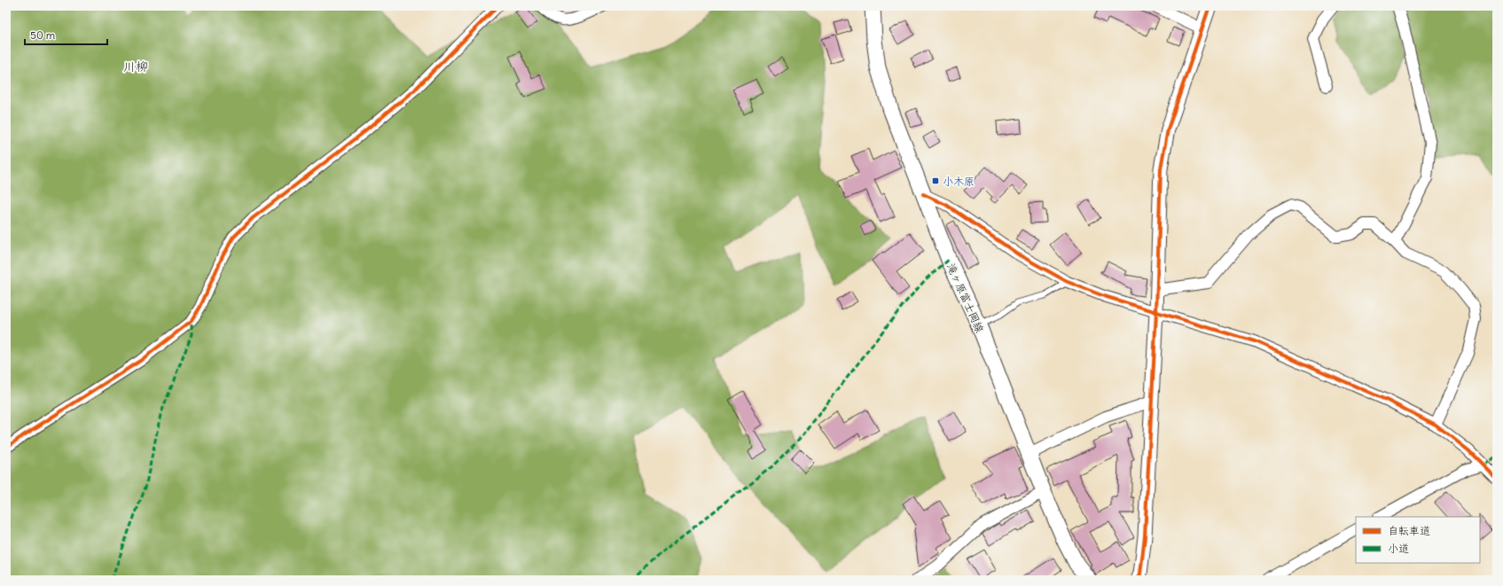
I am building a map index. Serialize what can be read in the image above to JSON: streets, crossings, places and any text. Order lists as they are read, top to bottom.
{
  "streets": {
    "main road": ["滝ヶ原富士岡線"]
  },
  "districts": ["川柳"],
  "places": {
    "transit": ["小木原"]
  },
  "legend": ["自転車道", "小道"],
  "scale_bar": "50 m"
}
